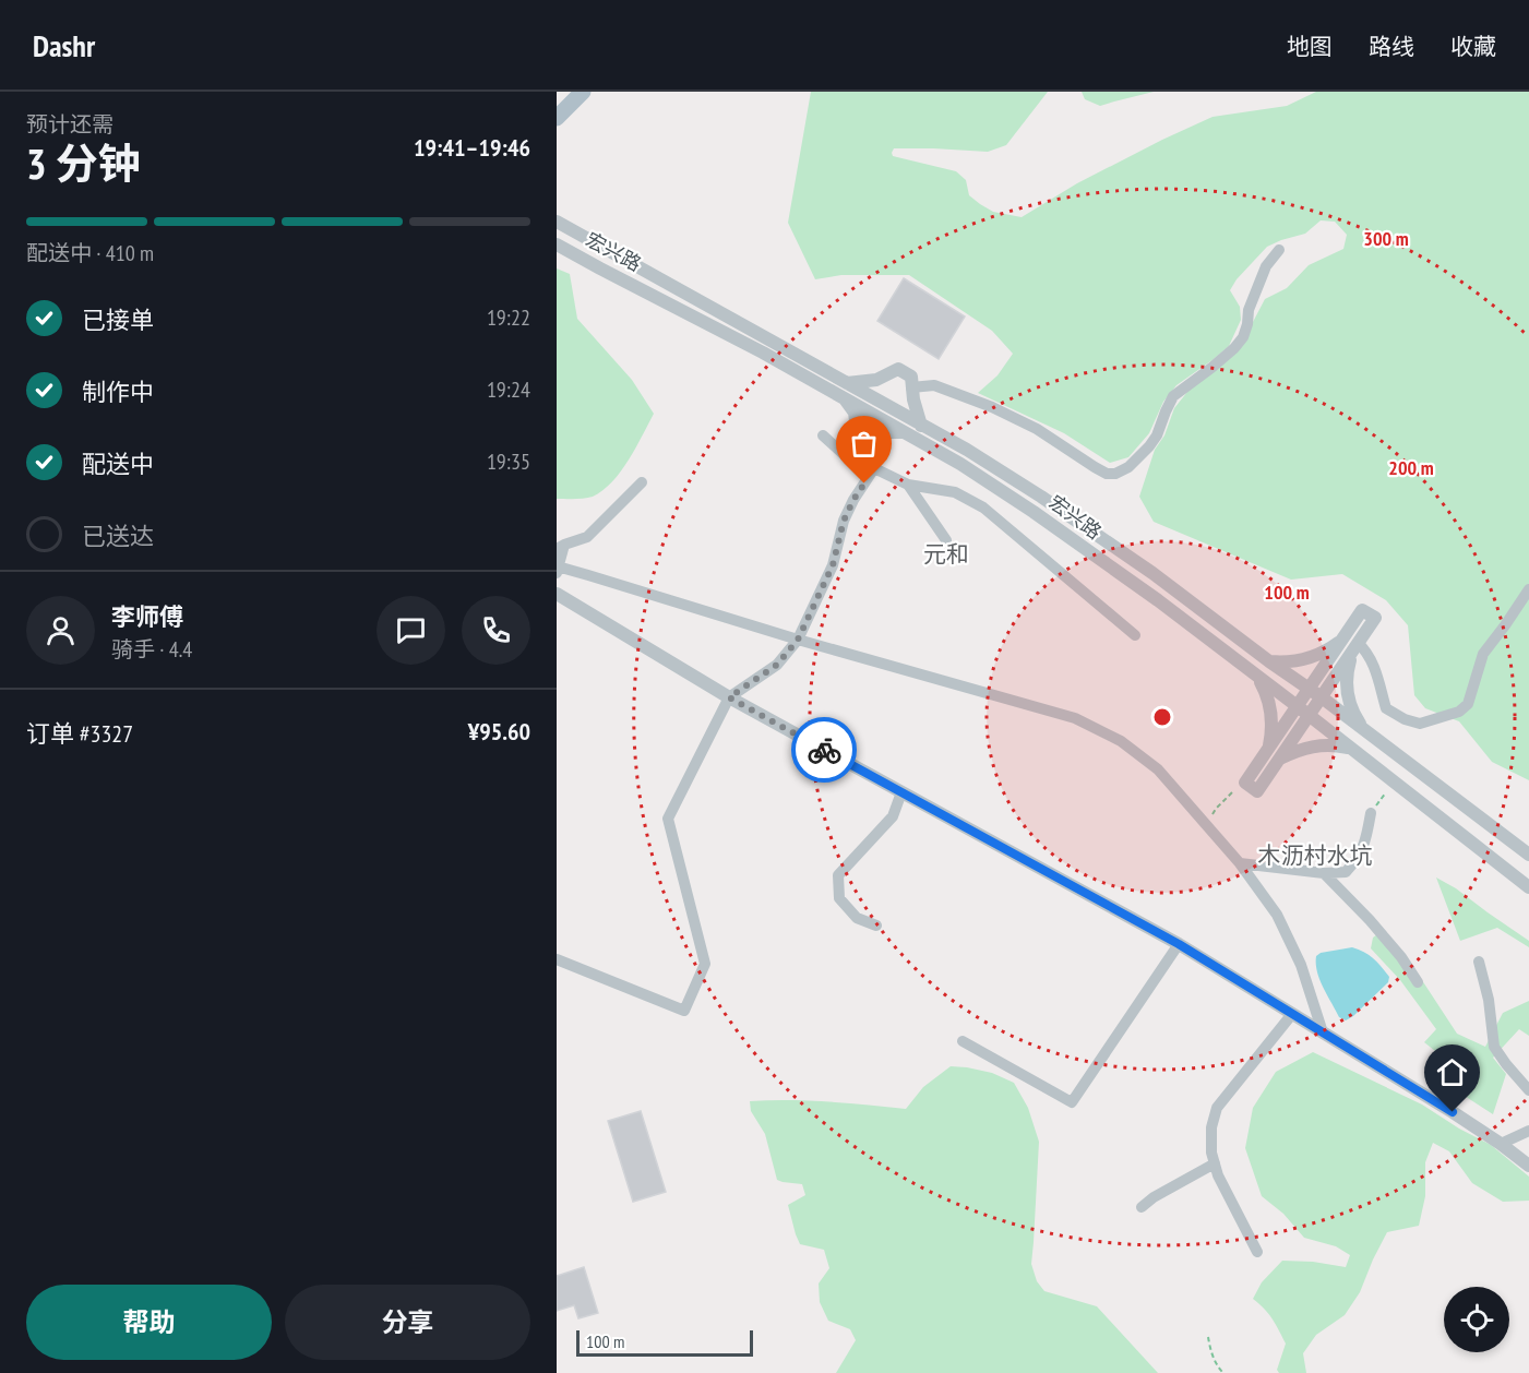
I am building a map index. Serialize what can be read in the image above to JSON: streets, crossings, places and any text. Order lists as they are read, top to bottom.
{
  "streets": {
    "street": ["宏兴路"]
  },
  "districts": ["元和", "木沥村水坑"],
  "scale_bar": "100 m",
  "page": {
    "header": "Dashr",
    "nav": ["地图", "路线", "收藏"],
    "heading": ["3 分钟", "预计还需", "19:41–19:46"],
    "panel": [
      "李师傅",
      "骑手 · 4.4",
      "订单 #3327",
      "¥95.60"
    ],
    "bar": "配送中 · 410 m",
    "list": [
      ["已接单", "19:22"],
      ["制作中", "19:24"],
      ["配送中", "19:35"],
      "已送达"
    ],
    "buttons": ["帮助", "分享"],
    "scale": "100 m"
  },
  "rings": ["300 m", "200 m", "100 m"]
}
